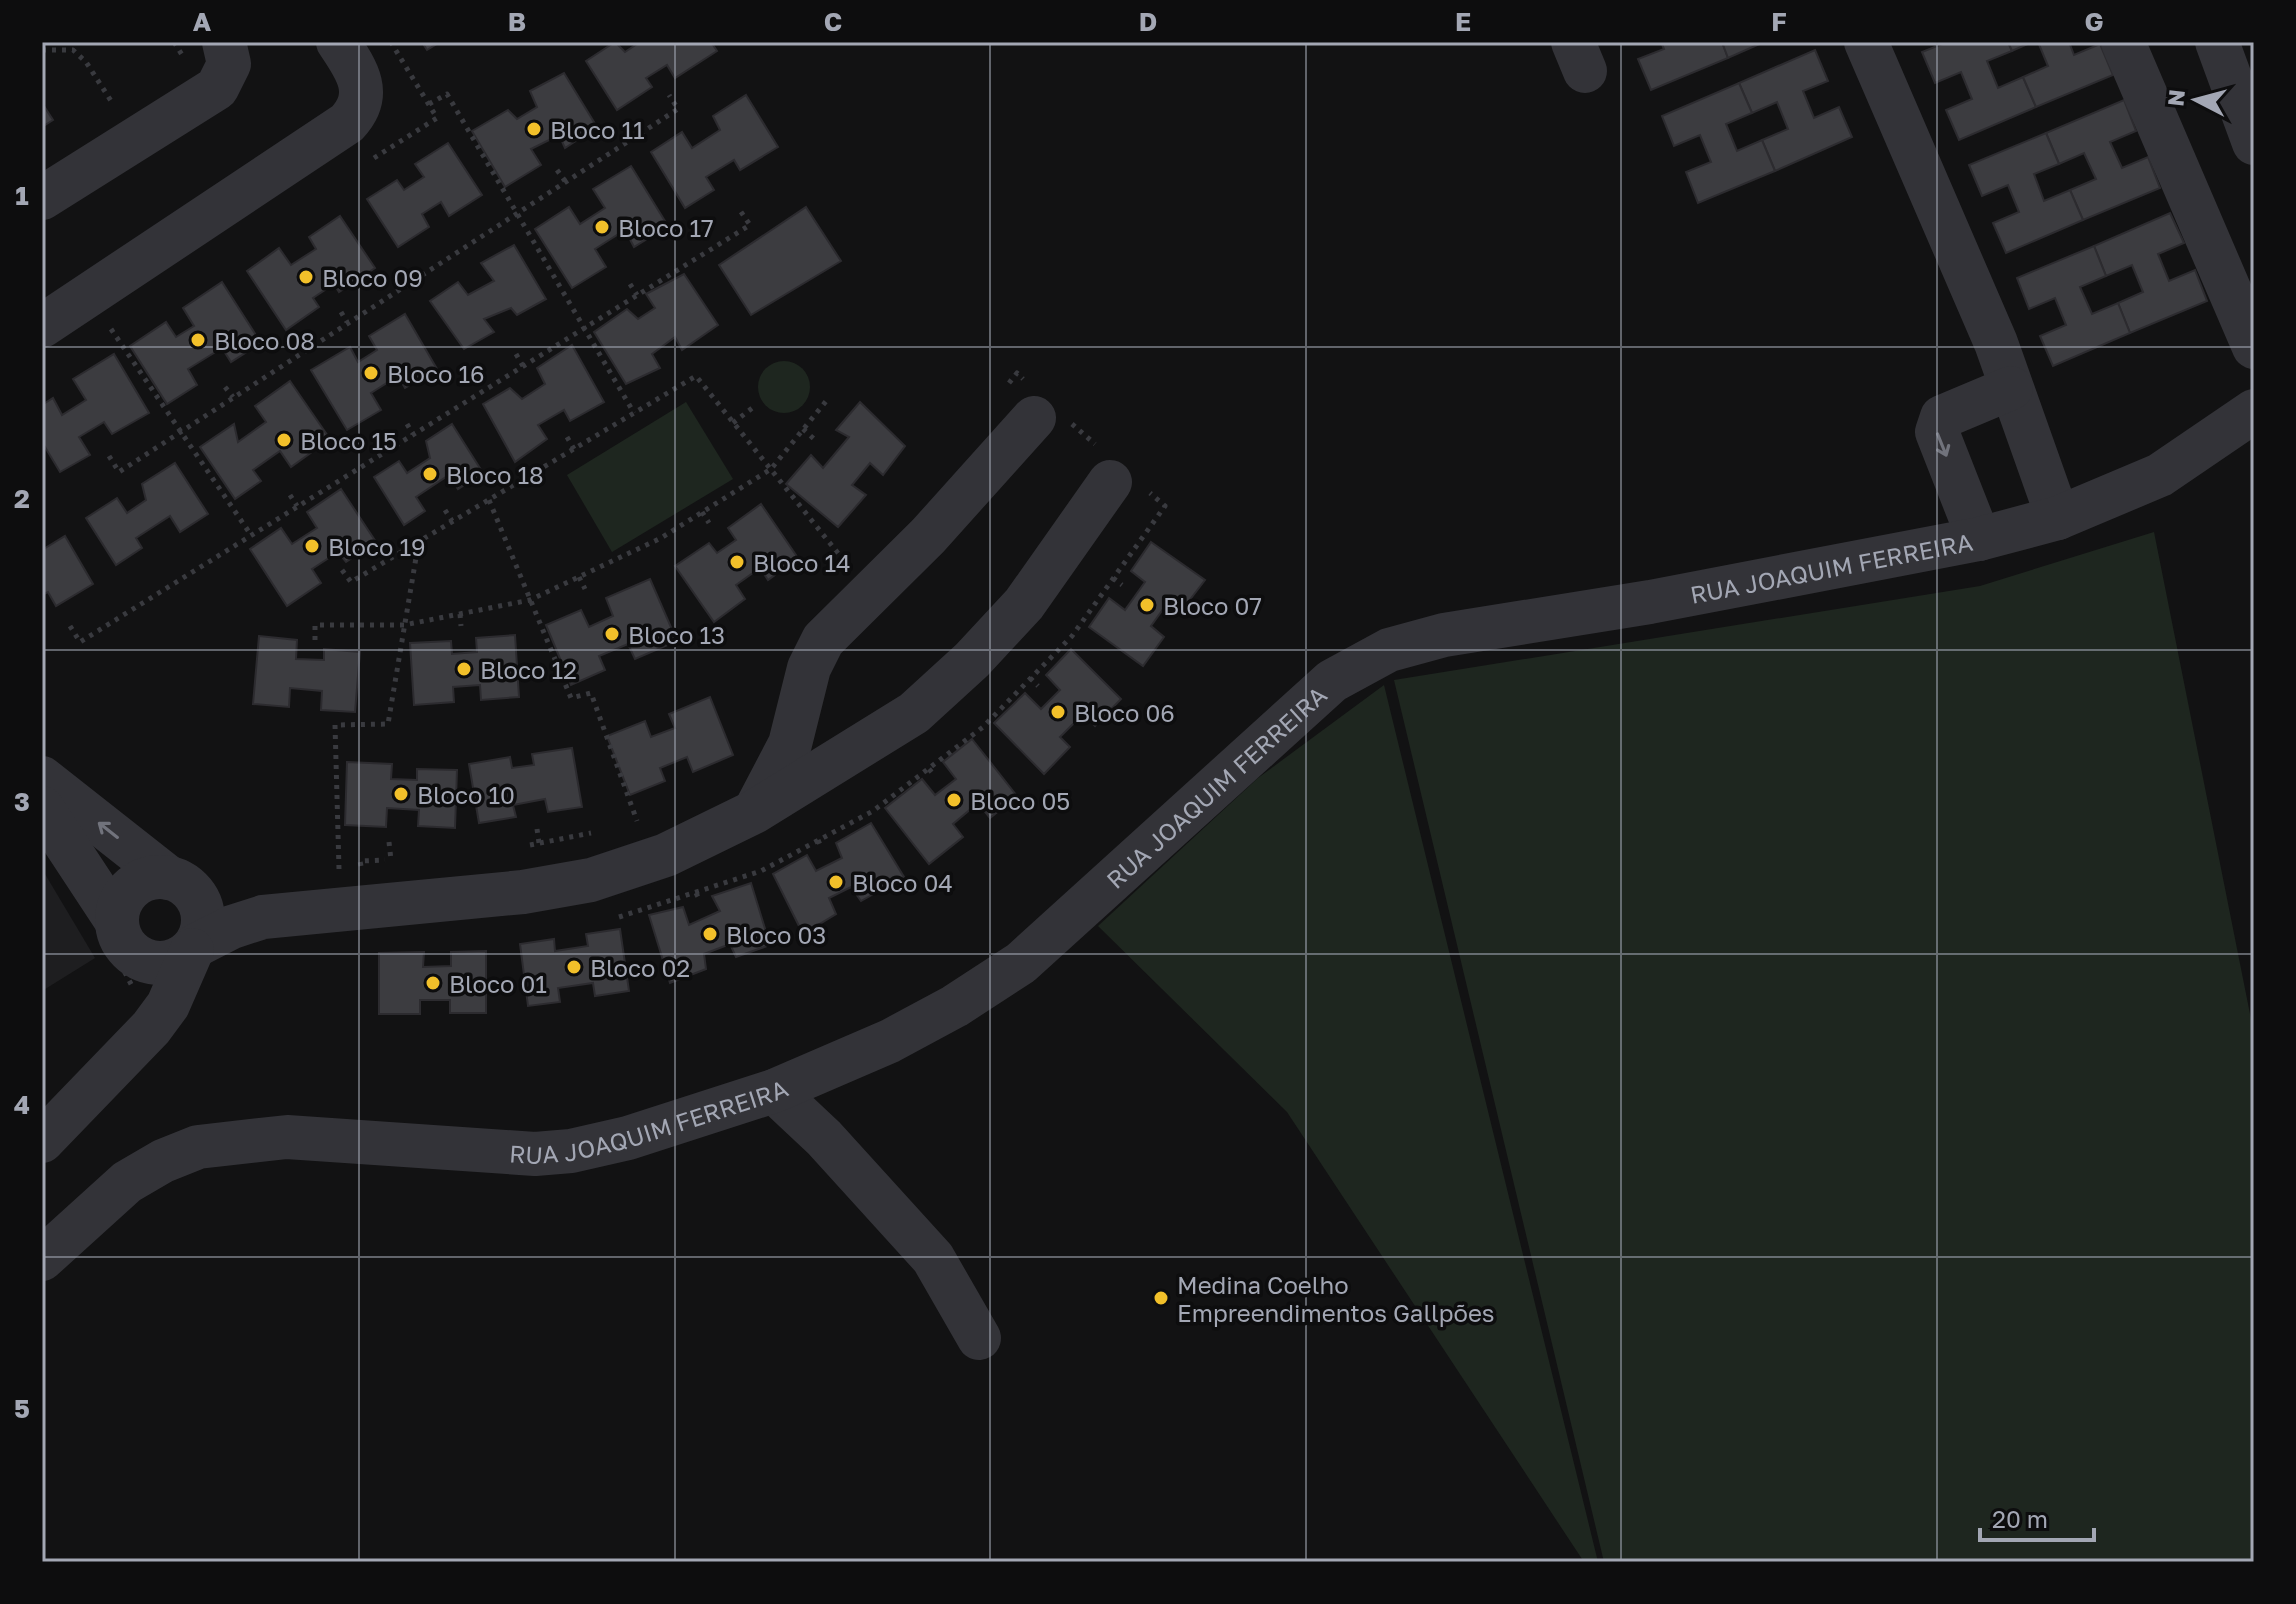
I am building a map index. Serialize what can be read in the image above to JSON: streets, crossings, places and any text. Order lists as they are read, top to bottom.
{
  "streets": {
    "street": ["RUA JOAQUIM FERREIRA"]
  },
  "places": [
    "Bloco 11",
    "Bloco 17",
    "Bloco 09",
    "Bloco 08",
    "Bloco 16",
    "Bloco 15",
    "Bloco 18",
    "Bloco 19",
    "Bloco 14",
    "Bloco 07",
    "Bloco 13",
    "Bloco 12",
    "Bloco 06",
    "Bloco 10",
    "Bloco 05",
    "Bloco 04",
    "Bloco 03",
    "Bloco 02",
    "Bloco 01",
    "Medina Coelho Empreendimentos Gallpões"
  ],
  "scale_bar": "20 m",
  "north": "left",
  "grid": {
    "columns": [
      "A",
      "B",
      "C",
      "D",
      "E",
      "F",
      "G"
    ],
    "rows": [
      "1",
      "2",
      "3",
      "4",
      "5"
    ]
  }
}
